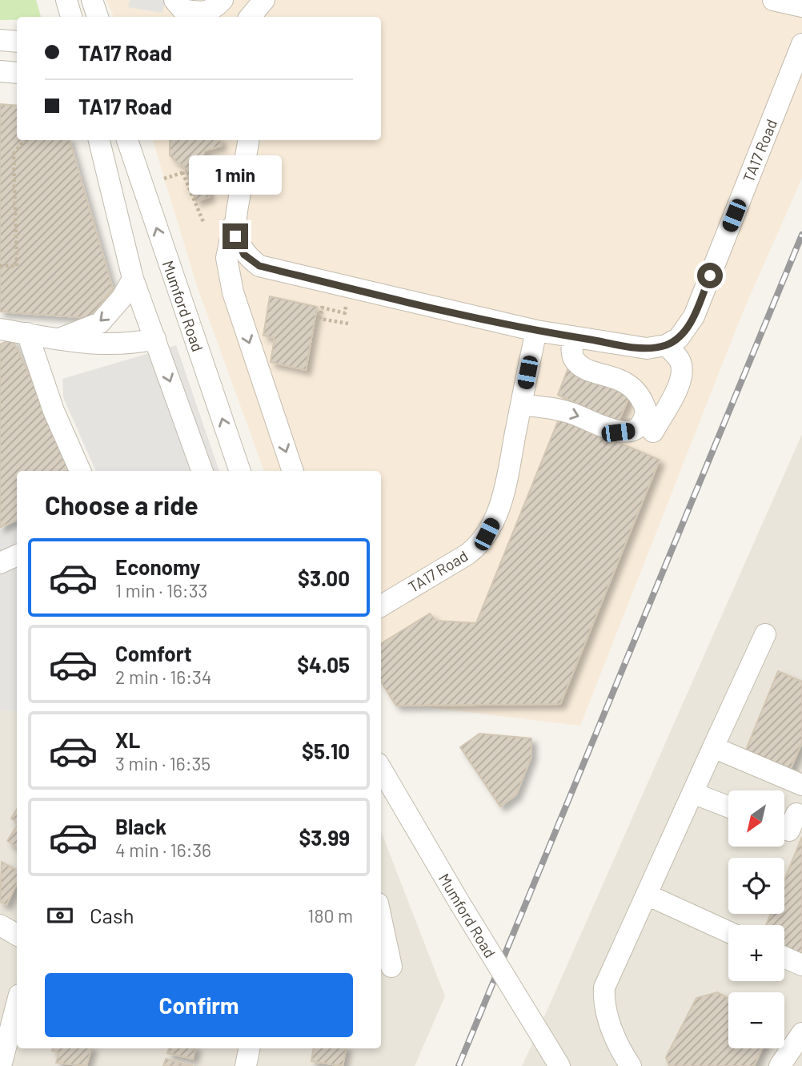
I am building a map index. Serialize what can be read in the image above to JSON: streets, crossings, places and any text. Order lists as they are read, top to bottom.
{
  "streets": {
    "street": ["TA17 Road", "Mumford Road"]
  },
  "north": "bottom left",
  "page": {
    "banner": ["TA17 Road", "TA17 Road"],
    "bubble": "1 min",
    "heading": "Choose a ride",
    "list": [
      {
        "name": "Economy",
        "note": "1 min · 16:33",
        "value": "$3.00"
      },
      {
        "name": "Comfort",
        "note": "2 min · 16:34",
        "value": "$4.05"
      },
      {
        "name": "XL",
        "note": "3 min · 16:35",
        "value": "$5.10"
      },
      {
        "name": "Black",
        "note": "4 min · 16:36",
        "value": "$3.99"
      }
    ],
    "map_buttons": ["+", "−"],
    "pay": ["Cash", "180 m"],
    "buttons": "Confirm"
  }
}
